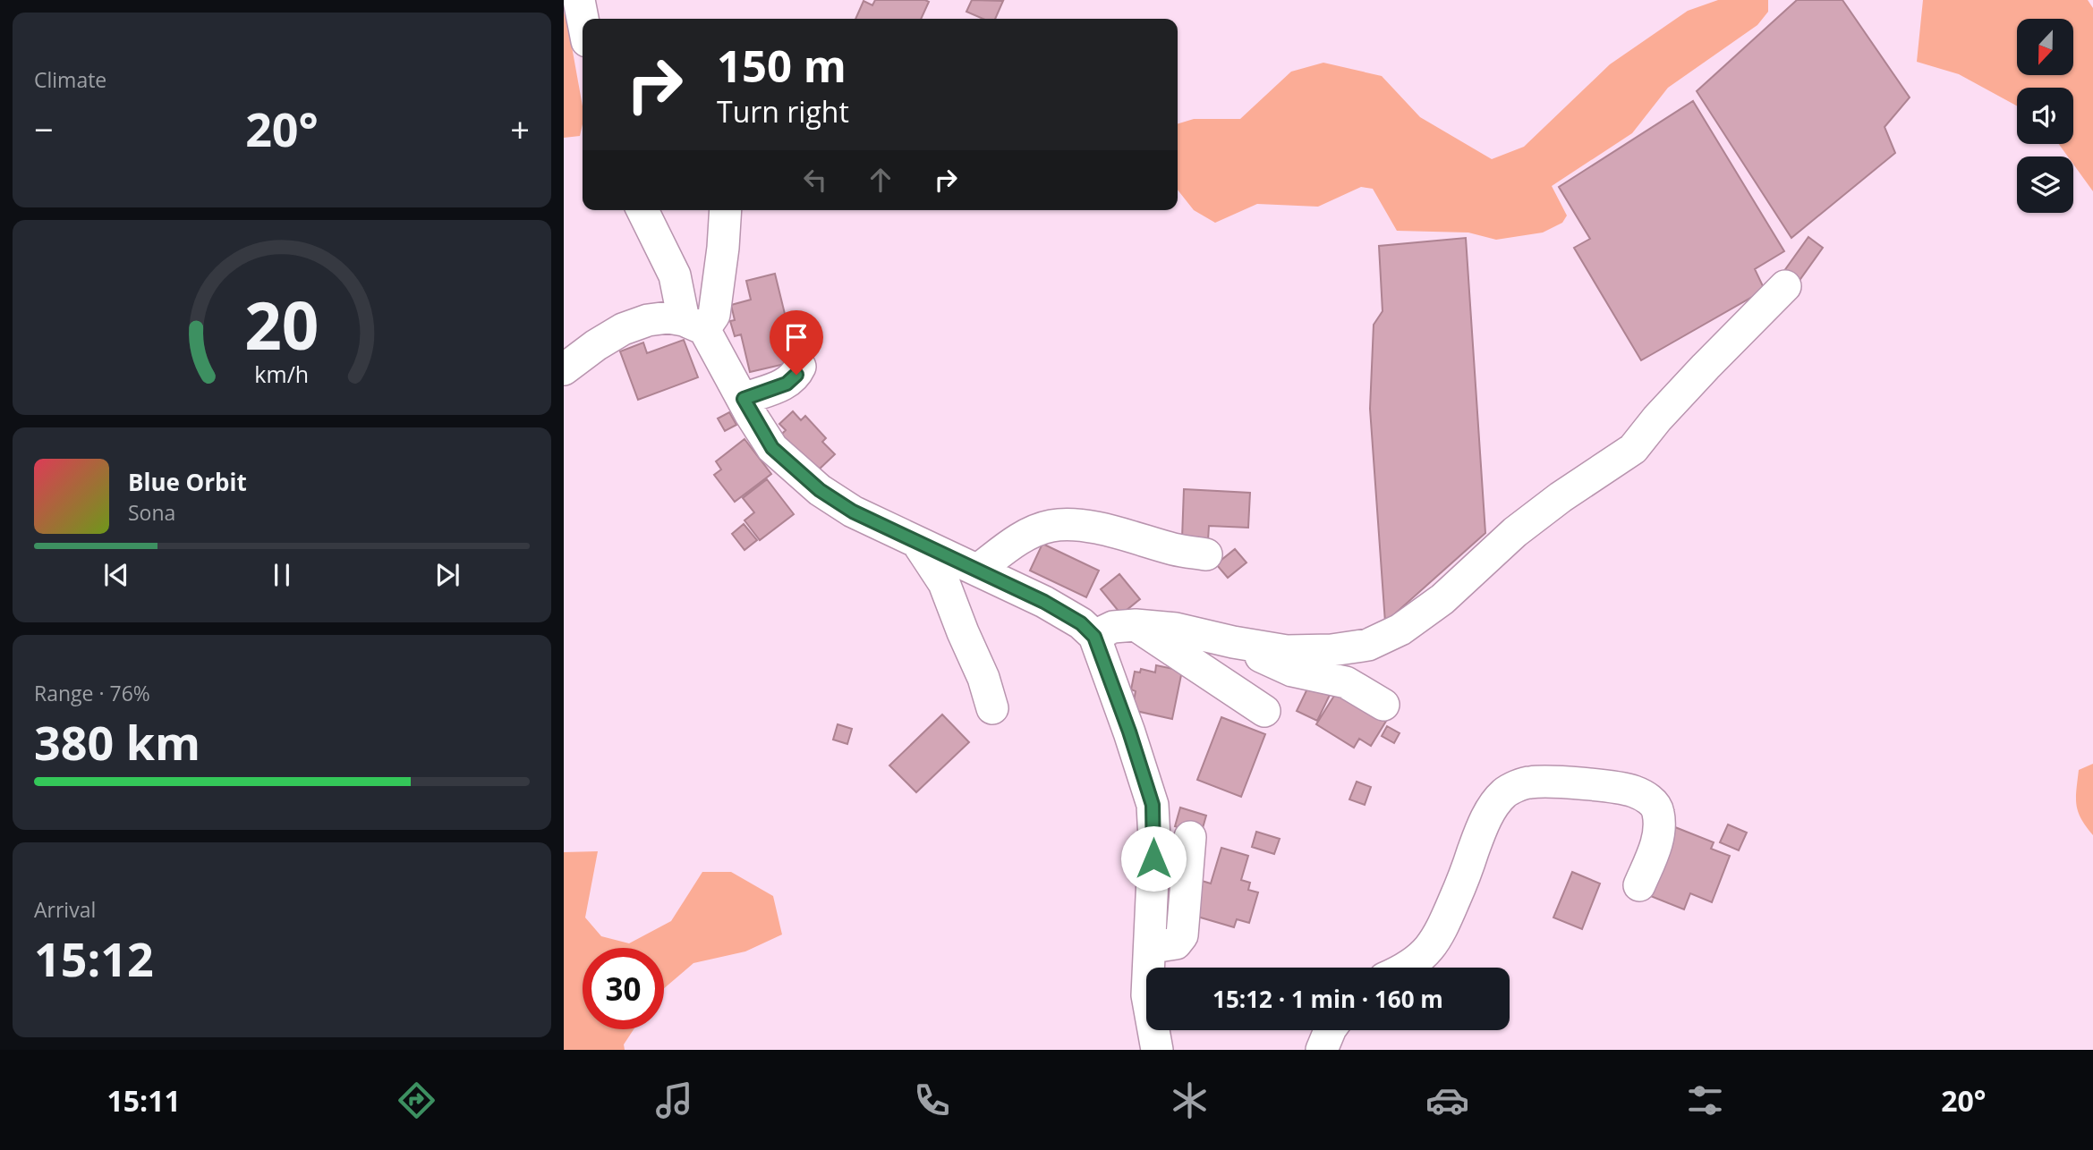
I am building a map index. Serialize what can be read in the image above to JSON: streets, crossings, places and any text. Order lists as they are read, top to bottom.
{
  "north": "bottom",
  "page": {
    "tile": [
      "Climate",
      ["Range · 76%", "380 km"],
      ["Arrival", "15:12"]
    ],
    "turn": ["150 m", "Turn right"],
    "heat": ["−", "20°", "+"],
    "song": ["Blue Orbit", "Sona"],
    "limit": "30",
    "trip": "15:12 · 1 min · 160 m",
    "tabs": ["15:11", "20°"],
    "gauge": ["20", "km/h"]
  }
}
